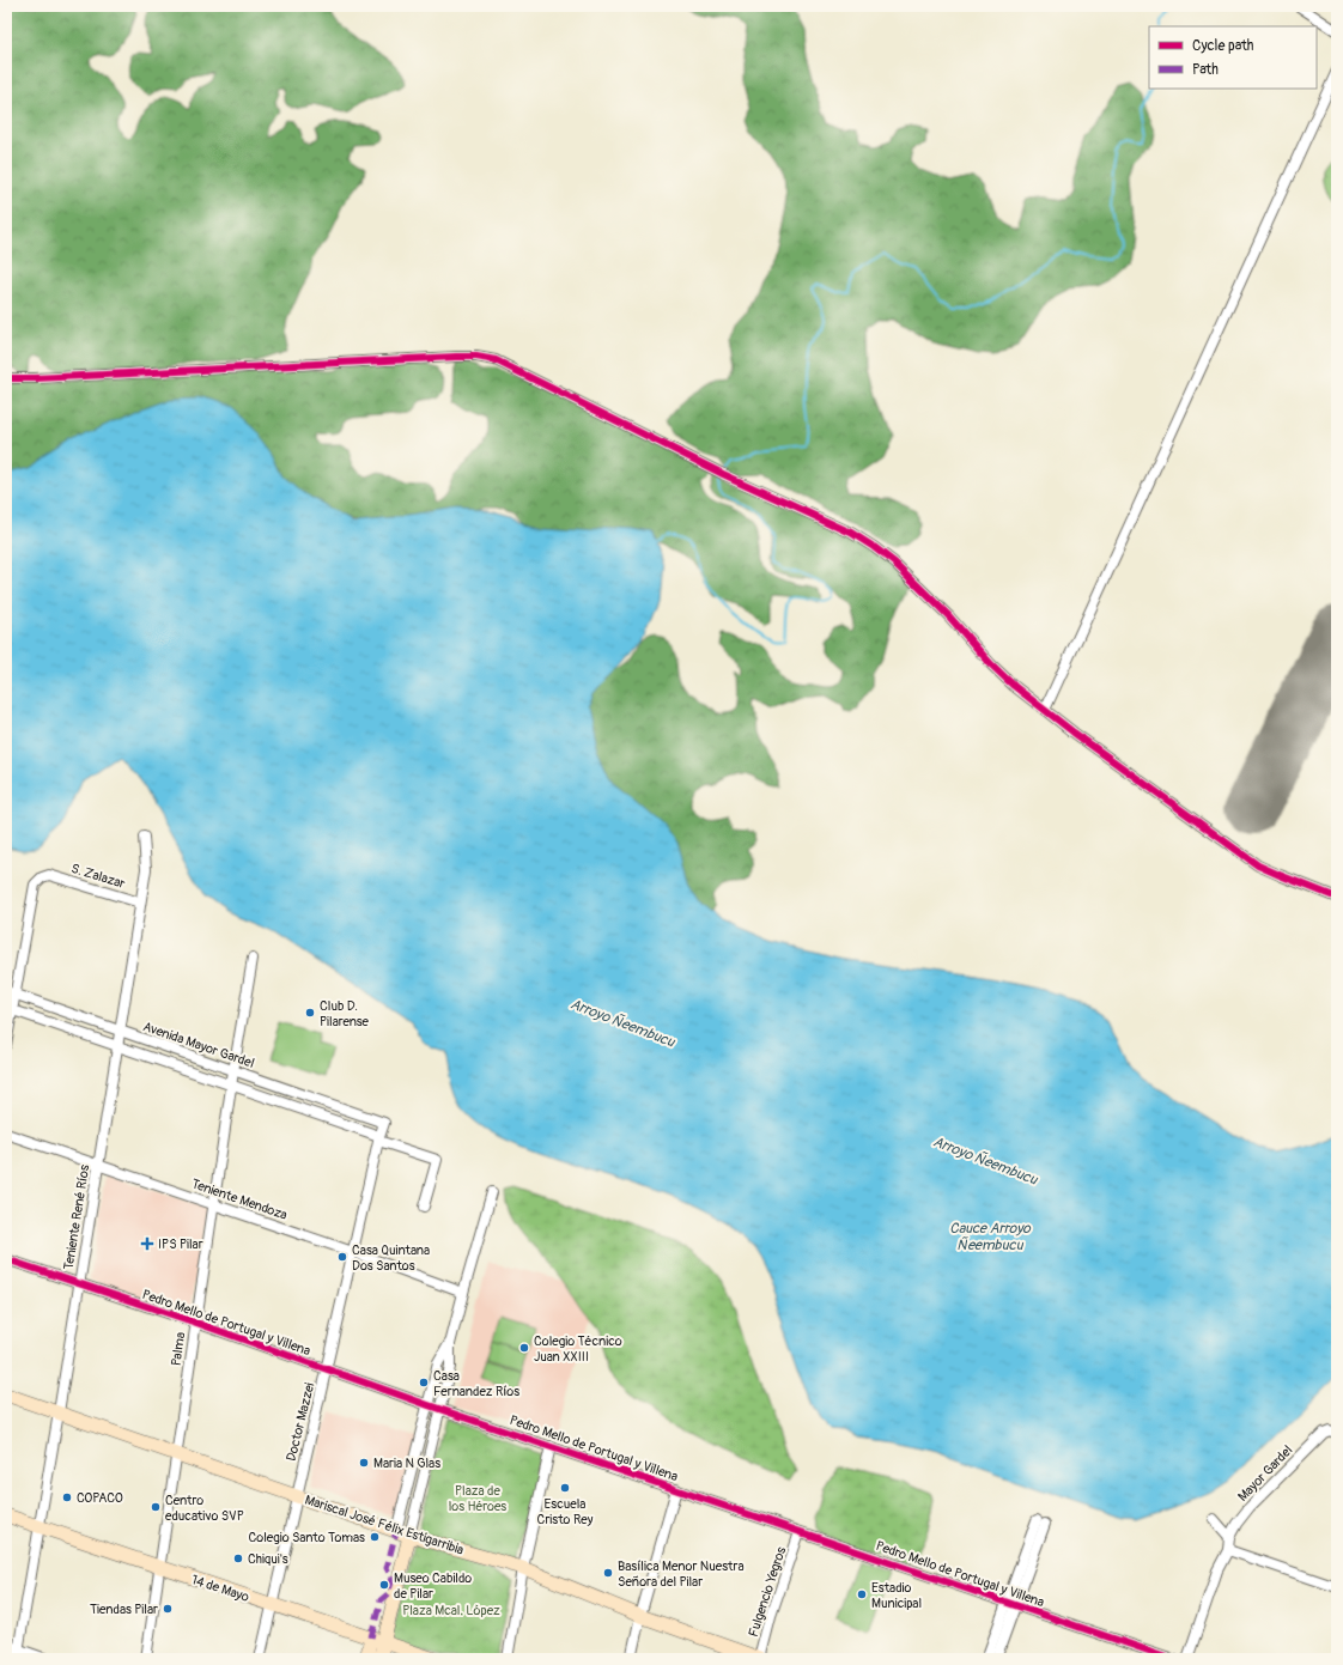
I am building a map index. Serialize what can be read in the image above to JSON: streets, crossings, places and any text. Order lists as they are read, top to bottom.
{
  "streets": {
    "main road": ["Mariscal José Félix Estigarribia", "14 de Mayo"],
    "street": [
      "S. Zalazar",
      "Avenida Mayor Gardel",
      "Teniente Mendoza",
      "Teniente René Ríos",
      "Pedro Mello de Portugal y Villena",
      "Palma",
      "Doctor Mazzei",
      "Mayor Gardel",
      "Fulgencio Yegros"
    ]
  },
  "crossings": [
    ["S. Zalazar", "Avenida Mayor Gardel"],
    ["S. Zalazar", "Teniente René Ríos"],
    ["Avenida Mayor Gardel", "Teniente René Ríos"],
    ["Avenida Mayor Gardel", "Palma"],
    ["Avenida Mayor Gardel", "Doctor Mazzei"],
    ["Teniente Mendoza", "Teniente René Ríos"],
    ["Teniente Mendoza", "Palma"],
    ["Teniente Mendoza", "Doctor Mazzei"],
    ["Teniente René Ríos", "Pedro Mello de Portugal y Villena"],
    ["Teniente René Ríos", "Mariscal José Félix Estigarribia"],
    ["Teniente René Ríos", "14 de Mayo"],
    ["Pedro Mello de Portugal y Villena", "Palma"],
    ["Pedro Mello de Portugal y Villena", "Doctor Mazzei"],
    ["Pedro Mello de Portugal y Villena", "Fulgencio Yegros"],
    ["Palma", "Mariscal José Félix Estigarribia"],
    ["Palma", "14 de Mayo"],
    ["Doctor Mazzei", "Mariscal José Félix Estigarribia"],
    ["Doctor Mazzei", "14 de Mayo"],
    ["Mariscal José Félix Estigarribia", "Fulgencio Yegros"]
  ],
  "water": ["Arroyo Ñeembucu", "Cauce Arroyo Ñeembucu"],
  "parks": ["Plaza de los Héroes", "Plaza Mcal. López"],
  "places": {
    "other": [
      "Club D. Pilarense",
      "Casa Quintana Dos Santos",
      "Colegio Técnico Juan XXIII",
      "Casa Fernandez Ríos",
      "Maria N Glas",
      "Escuela Cristo Rey",
      "COPACO",
      "Centro educativo SVP",
      "Colegio Santo Tomas",
      "Chiqui's",
      "Basílica Menor Nuestra Señora del Pilar",
      "Museo Cabildo de Pilar",
      "Estadio Municipal",
      "Tiendas Pilar"
    ],
    "health": ["IPS Pilar"]
  },
  "legend": ["Cycle path", "Path"]
}
